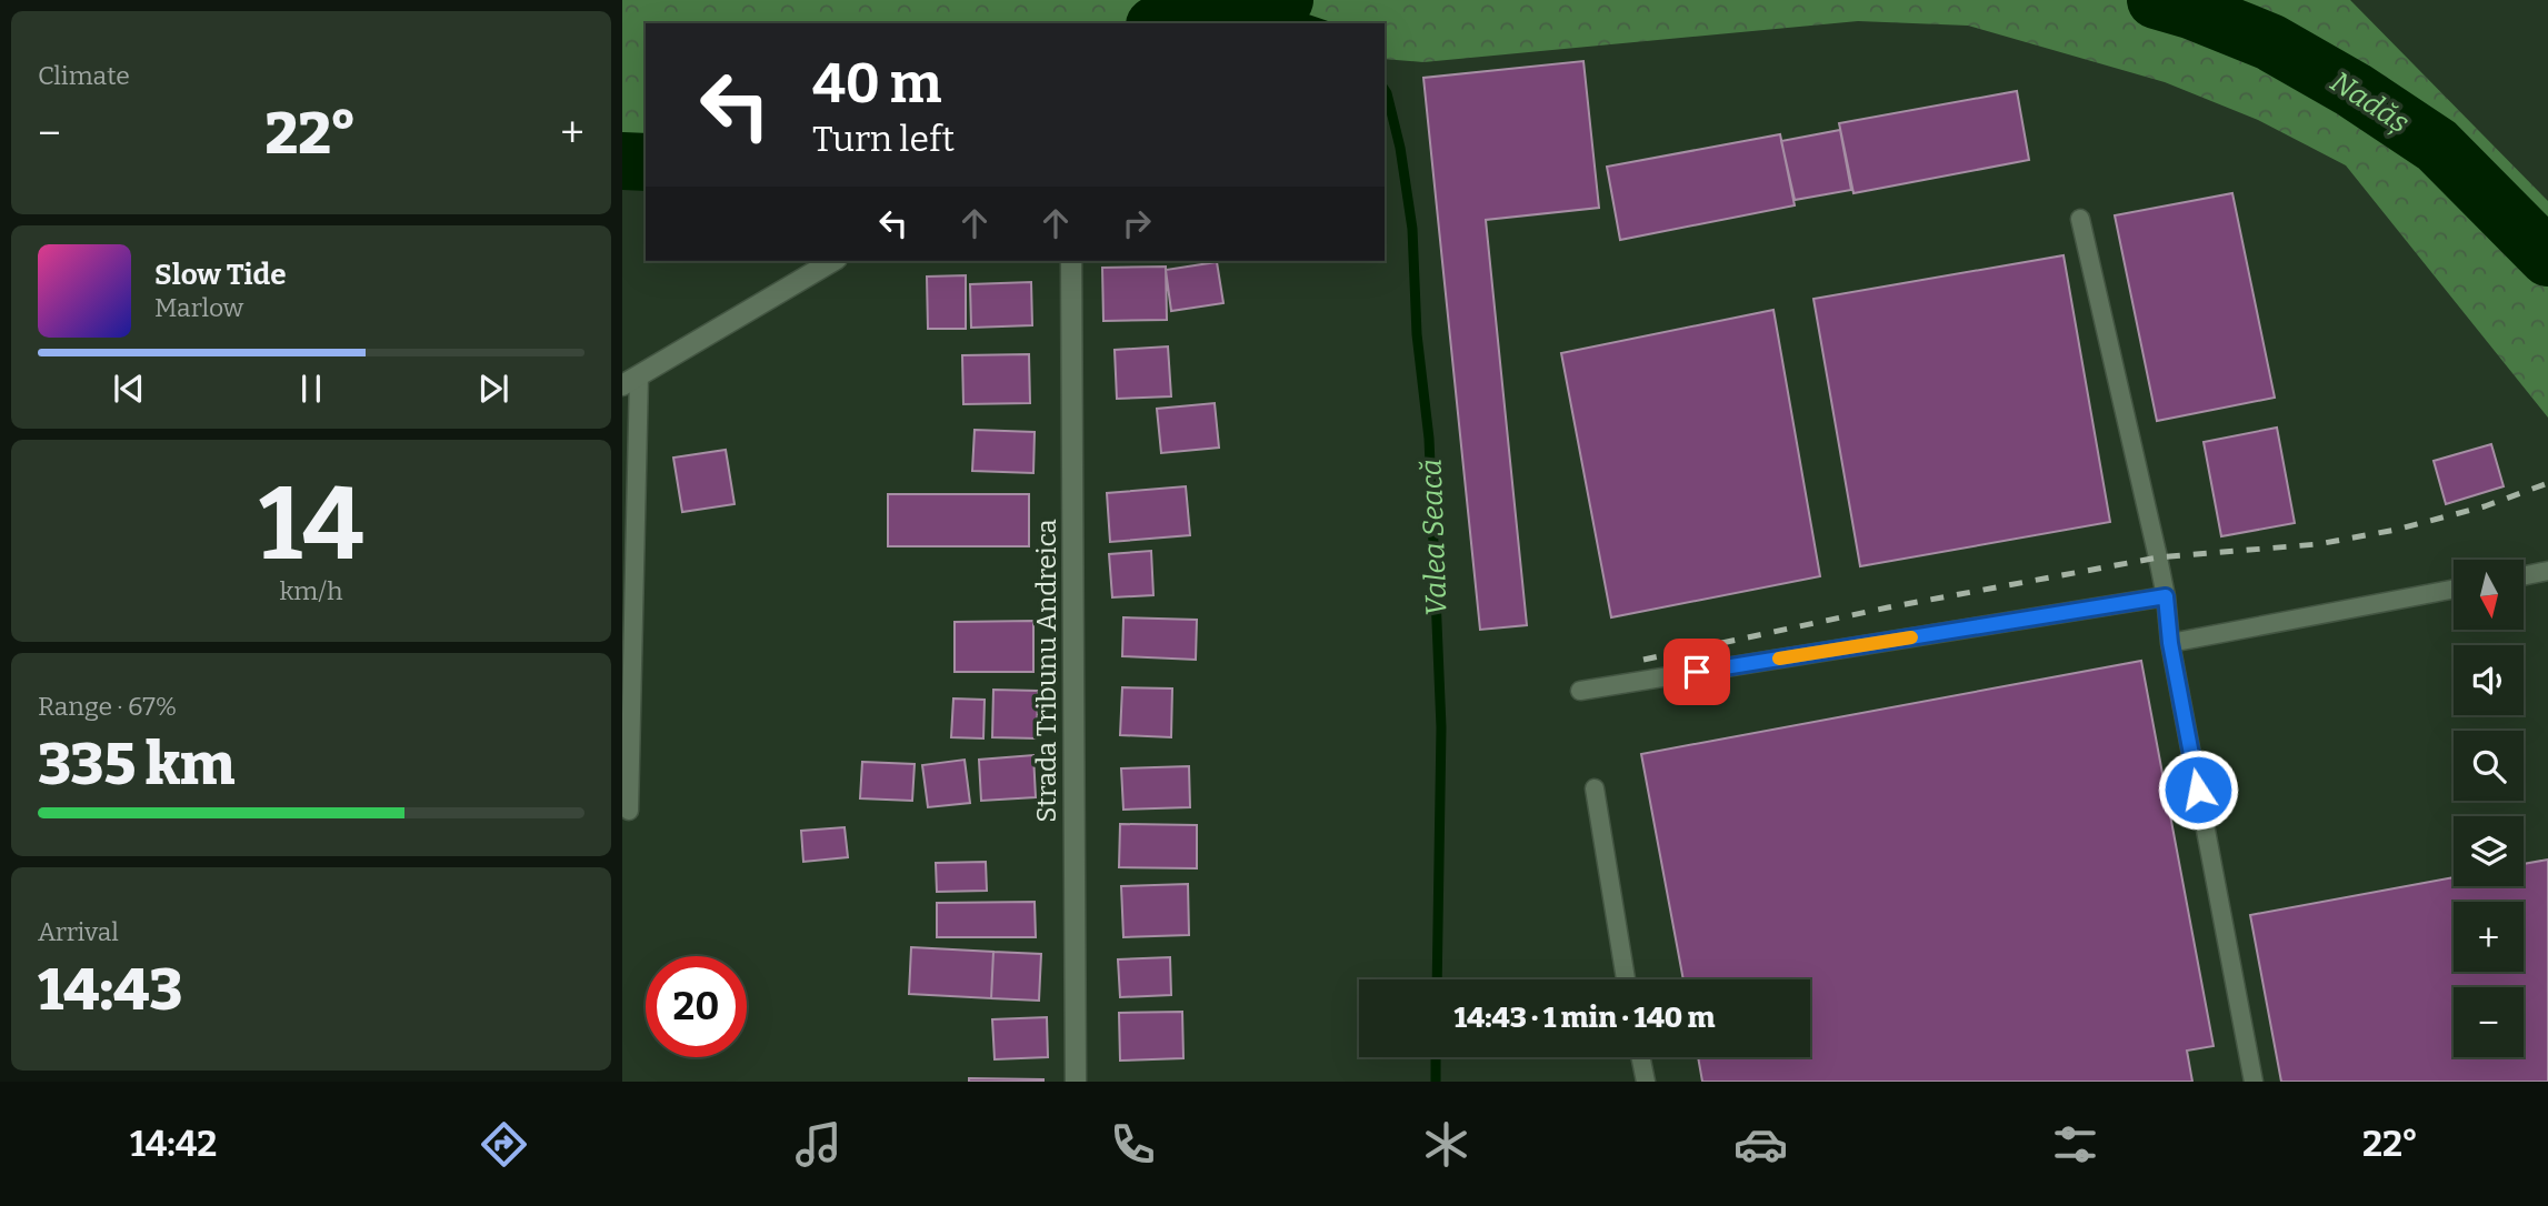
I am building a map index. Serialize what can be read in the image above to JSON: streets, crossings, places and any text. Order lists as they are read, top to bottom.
{
  "streets": {
    "street": ["Strada Tribunu Andreica"]
  },
  "water": ["Nadăș", "Valea Seacă"],
  "north": "bottom",
  "page": {
    "tile": [
      "Climate",
      ["14", "km/h"],
      ["Range · 67%", "335 km"],
      ["Arrival", "14:43"]
    ],
    "turn": ["40 m", "Turn left"],
    "heat": ["−", "22°", "+"],
    "song": ["Slow Tide", "Marlow"],
    "map_buttons": ["+", "−"],
    "limit": "20",
    "trip": "14:43 · 1 min · 140 m",
    "tabs": ["14:42", "22°"]
  }
}
